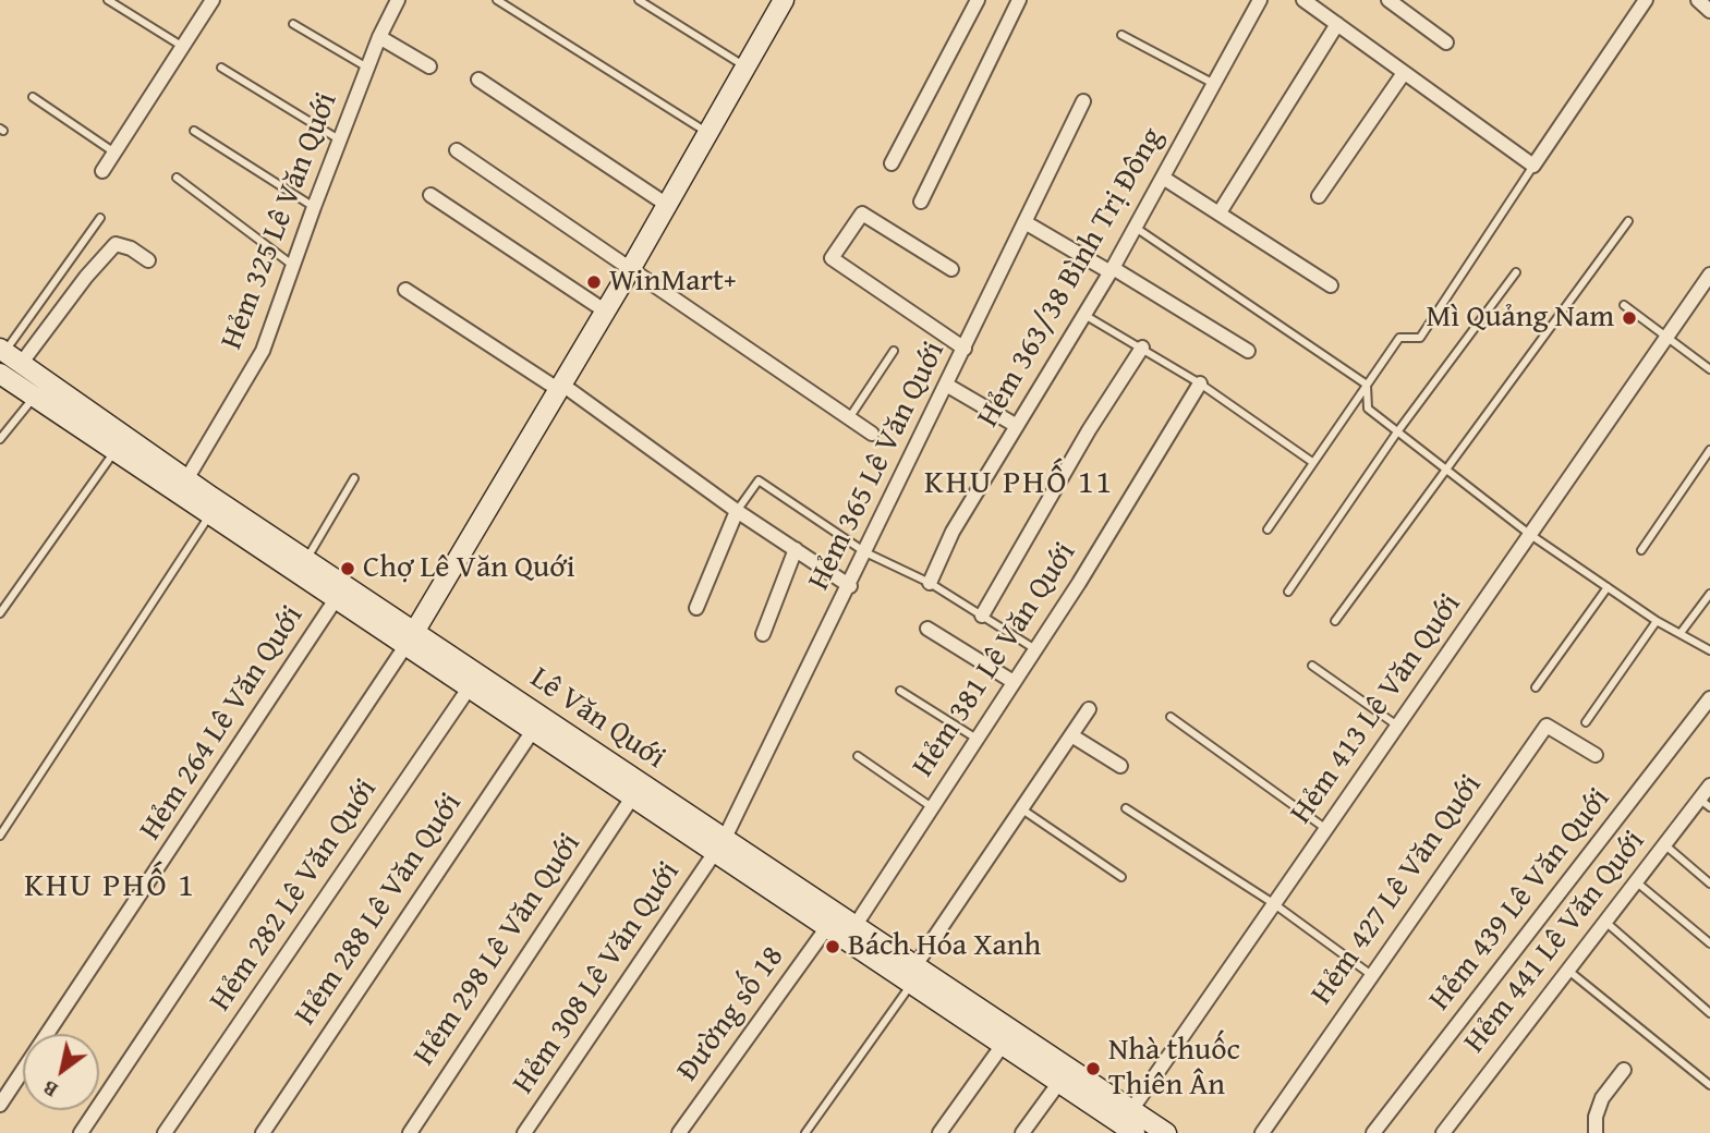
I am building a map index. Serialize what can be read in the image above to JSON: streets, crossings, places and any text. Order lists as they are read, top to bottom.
{
  "streets": {
    "main road": ["Lê Văn Quới"],
    "street": [
      "Hẻm 325 Lê Văn Quới",
      "Hẻm 363/38 Bình Trị Đông",
      "Hẻm 365 Lê Văn Quới",
      "Hẻm 381 Lê Văn Quới",
      "Hẻm 413 Lê Văn Quới",
      "Hẻm 264 Lê Văn Quới",
      "Hẻm 427 Lê Văn Quới",
      "Hẻm 282 Lê Văn Quới",
      "Hẻm 439 Lê Văn Quới",
      "Hẻm 288 Lê Văn Quới",
      "Hẻm 441 Lê Văn Quới",
      "Hẻm 298 Lê Văn Quới",
      "Hẻm 308 Lê Văn Quới",
      "Đường số 18"
    ]
  },
  "crossings": [
    ["Hẻm 325 Lê Văn Quới", "Lê Văn Quới"],
    ["Hẻm 365 Lê Văn Quới", "Lê Văn Quới"],
    ["Hẻm 365 Lê Văn Quới", "Hẻm 308 Lê Văn Quới"],
    ["Hẻm 381 Lê Văn Quới", "Lê Văn Quới"],
    ["Hẻm 413 Lê Văn Quới", "Lê Văn Quới"],
    ["Lê Văn Quới", "Hẻm 264 Lê Văn Quới"],
    ["Lê Văn Quới", "Hẻm 282 Lê Văn Quới"],
    ["Lê Văn Quới", "Hẻm 288 Lê Văn Quới"],
    ["Lê Văn Quới", "Hẻm 298 Lê Văn Quới"],
    ["Lê Văn Quới", "Hẻm 308 Lê Văn Quới"],
    ["Lê Văn Quới", "Đường số 18"]
  ],
  "districts": ["KHU PHỐ 11", "KHU PHỐ 1"],
  "places": [
    "WinMart+",
    "Mì Quảng Nam",
    "Chợ Lê Văn Quới",
    "Bách Hóa Xanh",
    "Nhà thuốc Thiên Ân"
  ],
  "north": "bottom left"
}
